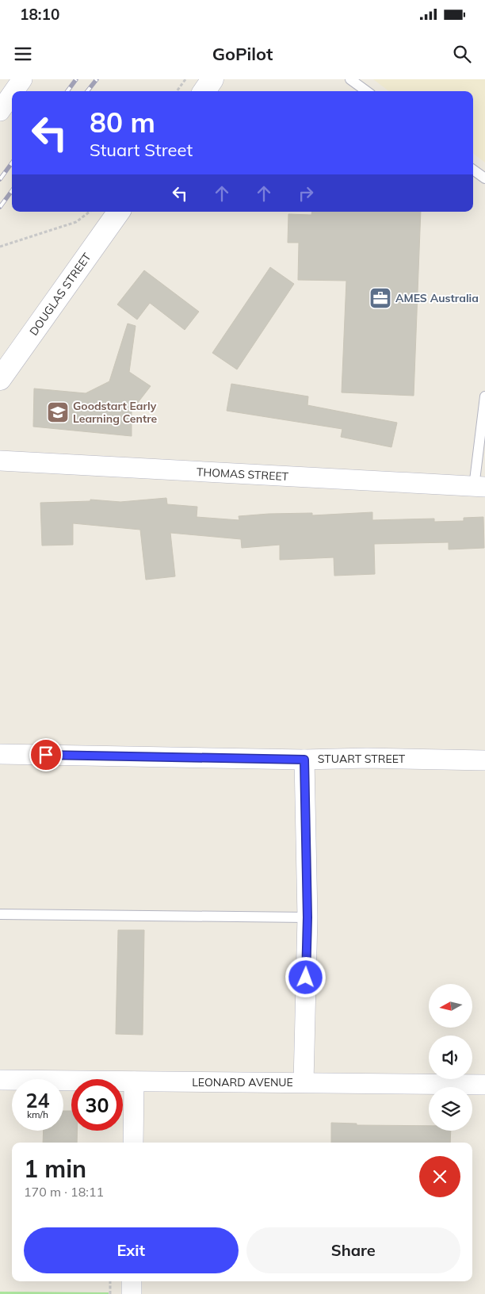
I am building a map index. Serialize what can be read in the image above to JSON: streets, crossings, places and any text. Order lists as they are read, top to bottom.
{
  "streets": {
    "main road": ["DOUGLAS STREET"],
    "street": ["THOMAS STREET", "STUART STREET", "LEONARD AVENUE"]
  },
  "places": {
    "office": ["AMES Australia"],
    "school or university": ["Goodstart Early Learning Centre"]
  },
  "north": "left",
  "page": {
    "status": "18:10",
    "header": "GoPilot",
    "turn": ["80 m", "Stuart Street"],
    "speed": "24 km/h",
    "limit": "30",
    "heading": ["1 min", "170 m · 18:11"],
    "buttons": ["Exit", "Share"]
  }
}
